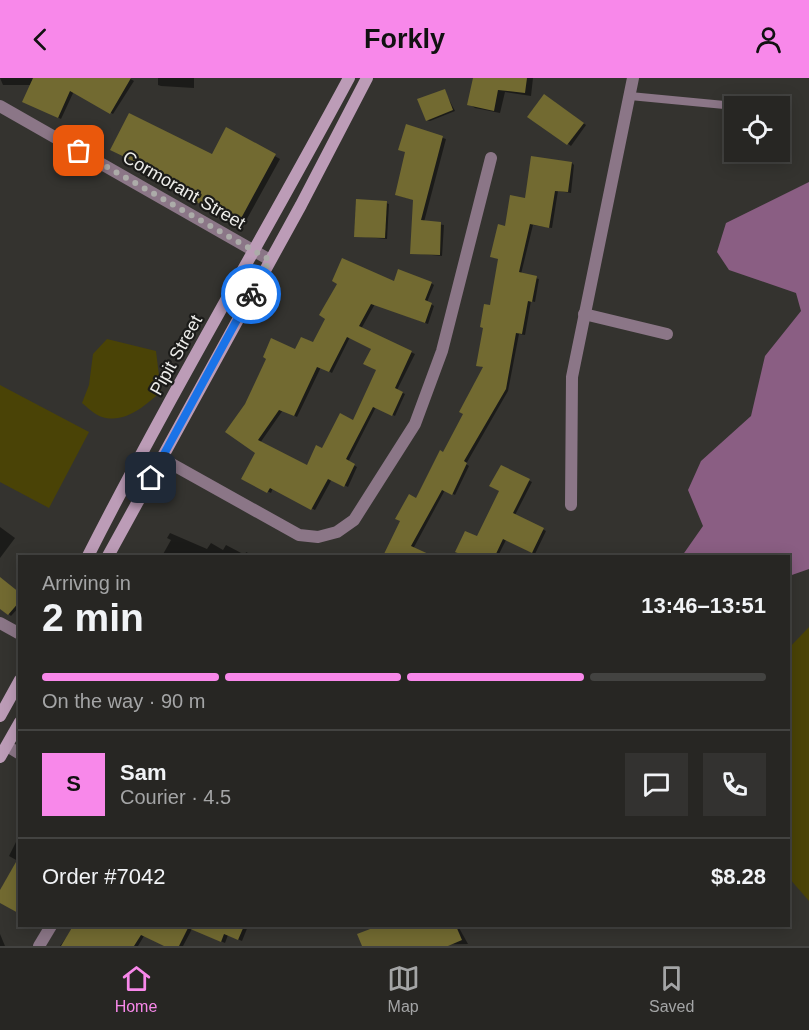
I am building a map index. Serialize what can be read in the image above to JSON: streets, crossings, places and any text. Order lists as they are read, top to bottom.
{
  "streets": {
    "main road": ["Pipit Street"],
    "street": ["Cormorant Street"]
  },
  "crossings": [
    ["Cormorant Street", "Pipit Street"]
  ],
  "page": {
    "header": "Forkly",
    "heading": ["2 min", "Arriving in", "13:46–13:51"],
    "panel": [
      "Sam",
      "Courier · 4.5",
      "Order #7042",
      "$8.28"
    ],
    "bar": "On the way · 90 m",
    "round": "S",
    "tabs": ["Home", "Map", "Saved"]
  }
}
